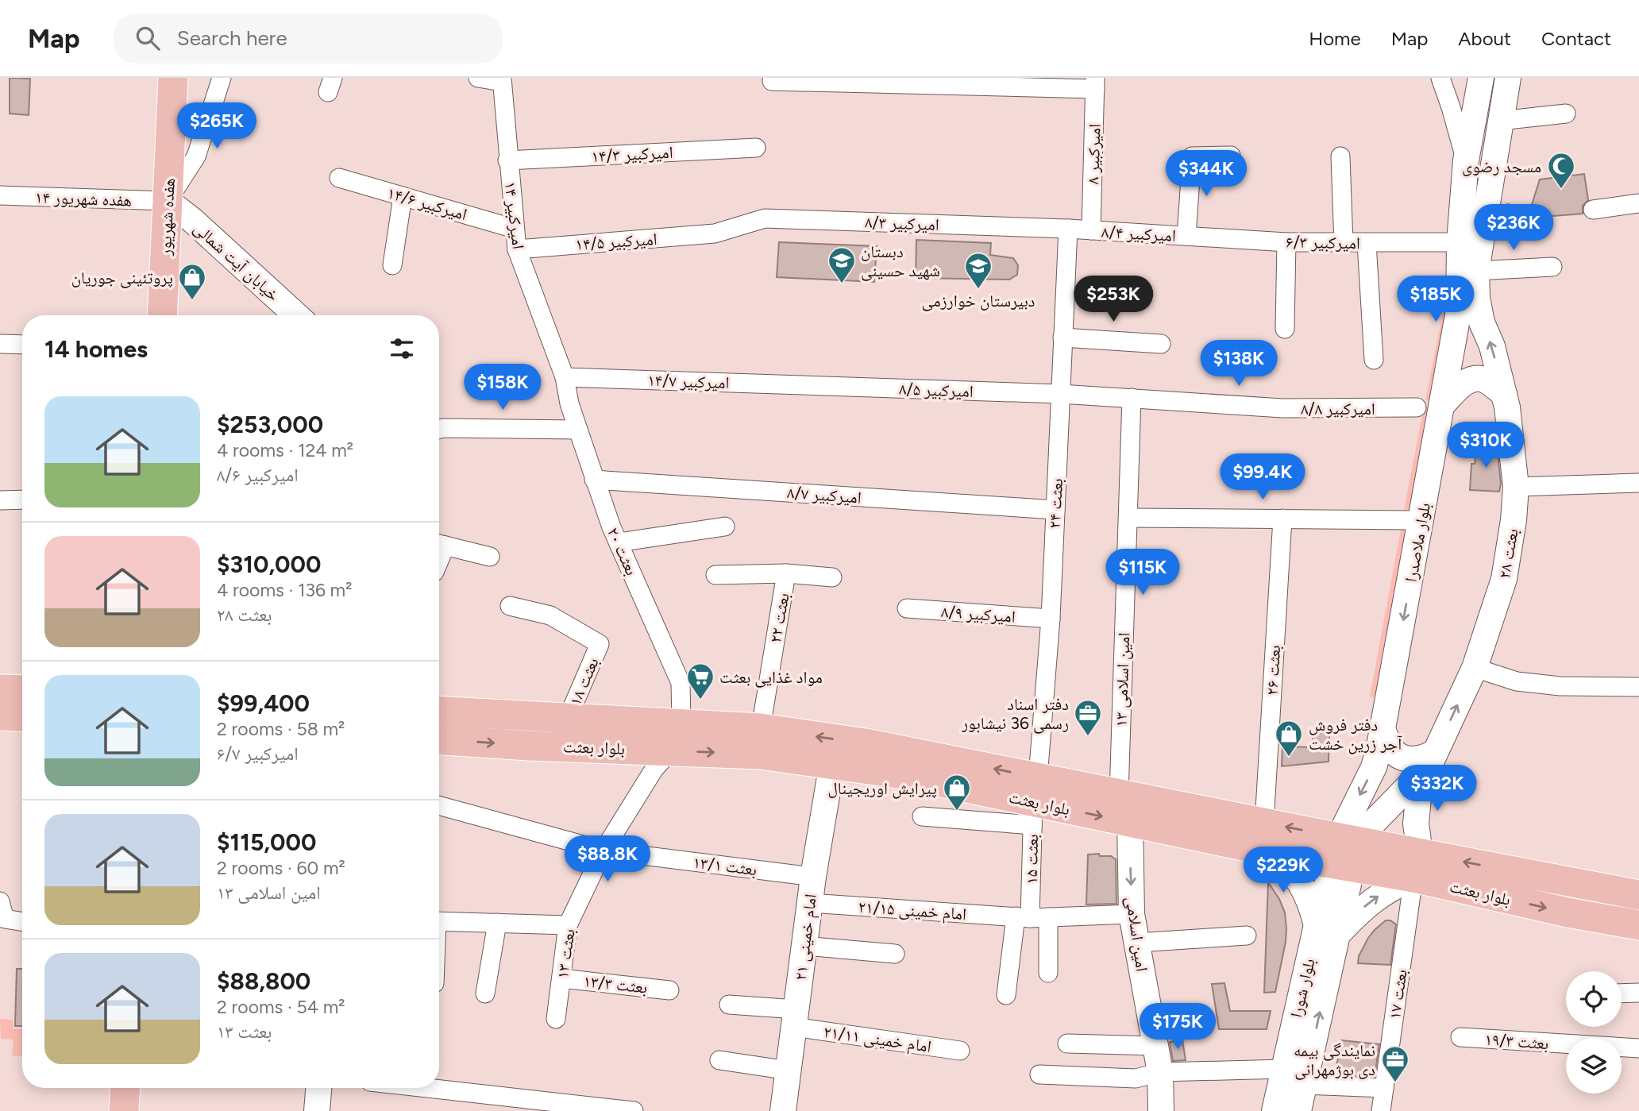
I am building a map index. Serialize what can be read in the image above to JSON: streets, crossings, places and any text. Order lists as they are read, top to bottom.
{
  "streets": {
    "main road": [
      "هفده شهریور",
      "خیابان آیت شمالی",
      "بلوار ملاصدرا",
      "بعثت ۲۸",
      "بلوار بعثت",
      "امین اسلامی",
      "امام خمینی ۲۱",
      "بلوار شورا"
    ],
    "street": [
      "امیرکبیر ۱۴/۳",
      "امیرکبیر ۸",
      "هفده شهریور ۱۴",
      "امیرکبیر ۱۴/۶",
      "امیرکبیر ۱۴",
      "امیرکبیر ۸/۳",
      "امیرکبیر ۸/۴",
      "امیرکبیر ۱۴/۵",
      "امیرکبیر ۶/۳",
      "امیرکبیر ۱۴/۷",
      "امیرکبیر ۸/۵",
      "امیرکبیر ۸/۸",
      "امیرکبیر ۸/۷",
      "بعثت ۲۴",
      "بعثت ۲۰",
      "امیرکبیر ۸/۹",
      "بعثت ۲۲",
      "بعثت ۲۶",
      "امین اسلامی ۱۳",
      "بعثت ۱۸",
      "بعثت ۱۵",
      "بعثت ۱۳/۱",
      "امام خمینی ۲۱/۱۵",
      "بعثت ۱۳",
      "بعثت ۱۳/۳",
      "بعثت ۱۷",
      "امام خمینی ۲۱/۱۱",
      "بعثت ۱۹/۳"
    ]
  },
  "crossings": [
    ["امیرکبیر ۱۴/۳", "امیرکبیر ۱۴"],
    ["امیرکبیر ۸", "امیرکبیر ۸/۳"],
    ["امیرکبیر ۸", "امیرکبیر ۸/۴"],
    ["هفده شهریور ۱۴", "هفده شهریور"],
    ["هفده شهریور ۱۴", "خیابان آیت شمالی"],
    ["امیرکبیر ۱۴/۶", "امیرکبیر ۱۴"],
    ["امیرکبیر ۱۴", "امیرکبیر ۱۴/۵"],
    ["امیرکبیر ۱۴", "امیرکبیر ۱۴/۷"],
    ["امیرکبیر ۱۴", "بعثت ۲۰"],
    ["هفده شهریور", "خیابان آیت شمالی"],
    ["امیرکبیر ۸/۳", "امیرکبیر ۸/۴"],
    ["امیرکبیر ۸/۳", "امیرکبیر ۱۴/۵"],
    ["امیرکبیر ۸/۳", "بعثت ۲۴"],
    ["امیرکبیر ۸/۴", "امیرکبیر ۶/۳"],
    ["امیرکبیر ۶/۳", "بلوار ملاصدرا"],
    ["امیرکبیر ۱۴/۷", "امیرکبیر ۸/۵"],
    ["امیرکبیر ۱۴/۷", "بعثت ۲۰"],
    ["امیرکبیر ۸/۵", "امیرکبیر ۸/۸"],
    ["امیرکبیر ۸/۵", "بعثت ۲۴"],
    ["امیرکبیر ۸/۸", "بعثت ۲۴"],
    ["امیرکبیر ۸/۸", "امین اسلامی ۱۳"],
    ["امیرکبیر ۸/۷", "بعثت ۲۴"],
    ["امیرکبیر ۸/۷", "بعثت ۲۰"],
    ["بعثت ۲۴", "امیرکبیر ۸/۹"],
    ["بعثت ۲۴", "بلوار بعثت"],
    ["بعثت ۲۴", "بعثت ۱۵"],
    ["بلوار ملاصدرا", "بعثت ۲۸"],
    ["بلوار ملاصدرا", "بلوار بعثت"],
    ["بلوار ملاصدرا", "بلوار شورا"],
    ["بعثت ۲۰", "بلوار بعثت"],
    ["بعثت ۲۸", "بلوار بعثت"],
    ["بعثت ۲۸", "بلوار شورا"],
    ["بعثت ۲۲", "بلوار بعثت"],
    ["بعثت ۲۶", "بلوار بعثت"],
    ["امین اسلامی ۱۳", "بلوار بعثت"],
    ["بعثت ۱۸", "بلوار بعثت"],
    ["بلوار بعثت", "بعثت ۱۵"],
    ["بلوار بعثت", "امین اسلامی"],
    ["بلوار بعثت", "امام خمینی ۲۱"],
    ["بلوار بعثت", "بعثت ۱۳"],
    ["بلوار بعثت", "بلوار شورا"],
    ["بلوار بعثت", "بعثت ۱۷"],
    ["بعثت ۱۵", "امام خمینی ۲۱/۱۵"],
    ["بعثت ۱۳/۱", "امام خمینی ۲۱"],
    ["بعثت ۱۳/۱", "بعثت ۱۳"],
    ["امام خمینی ۲۱/۱۵", "امین اسلامی"],
    ["امام خمینی ۲۱/۱۵", "امام خمینی ۲۱"],
    ["امام خمینی ۲۱", "امام خمینی ۲۱/۱۱"],
    ["بعثت ۱۳", "بعثت ۱۳/۳"]
  ],
  "one_way": ["بلوار ملاصدرا"],
  "places": {
    "mosque": ["مسجد رضوی"],
    "school or university": ["دبستان شهید حسینی", "دبیرستان خوارزمی"],
    "shop": ["پروتئینی جوریان", "دفتر فروش آجر زرین خشت", "پیرایش اوریجینال"],
    "supermarket": ["مواد غذایی بعثت"],
    "office": ["دفتر اسناد رسمی 36 نیشابور", "نمایندگی بیمه دی بوژمهرانی"]
  },
  "page": {
    "header": "Map",
    "search": "Search here",
    "nav": [
      "Home",
      "Map",
      "About",
      "Contact"
    ],
    "price": [
      "$265K",
      "$344K",
      "$236K",
      "$253K",
      "$185K",
      "$138K",
      "$158K",
      "$310K",
      "$99.4K",
      "$115K",
      "$332K",
      "$88.8K",
      "$229K",
      "$175K"
    ],
    "heading": "14 homes",
    "list": [
      {
        "name": "$253,000",
        "note": "4 rooms · 124 m² · امیرکبیر ۸/۶"
      },
      {
        "name": "$310,000",
        "note": "4 rooms · 136 m² · بعثت ۲۸"
      },
      {
        "name": "$99,400",
        "note": "2 rooms · 58 m² · امیرکبیر ۶/۷"
      },
      {
        "name": "$115,000",
        "note": "2 rooms · 60 m² · امین اسلامی ۱۳"
      },
      {
        "name": "$88,800",
        "note": "2 rooms · 54 m² · بعثت ۱۳"
      }
    ]
  }
}
